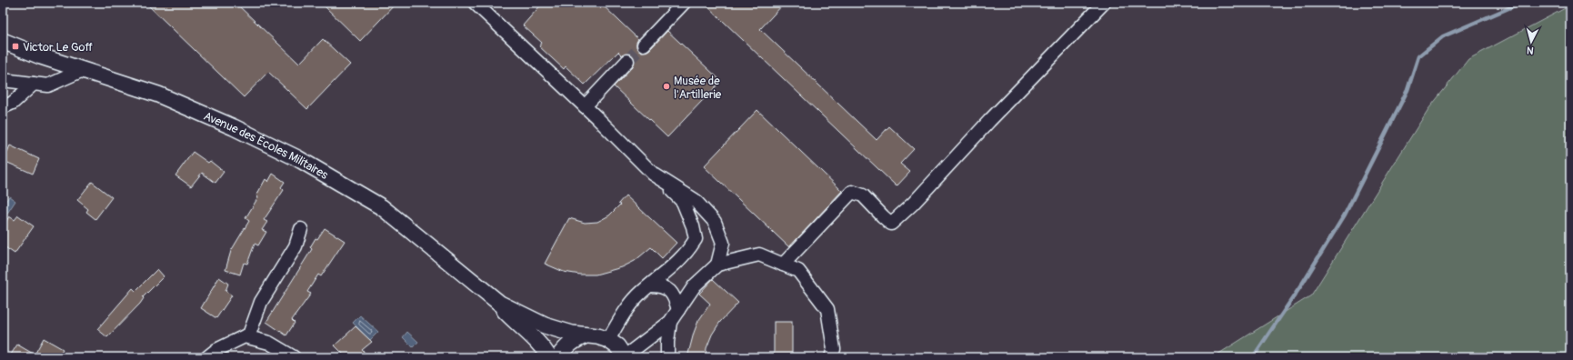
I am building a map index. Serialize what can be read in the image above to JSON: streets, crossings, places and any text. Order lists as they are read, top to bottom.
{
  "streets": {
    "street": ["Avenue des Écoles Militaires"]
  },
  "places": {
    "transit": ["Victor Le Goff"],
    "other": ["Musée de l'Artillerie"]
  },
  "north": "bottom"
}
